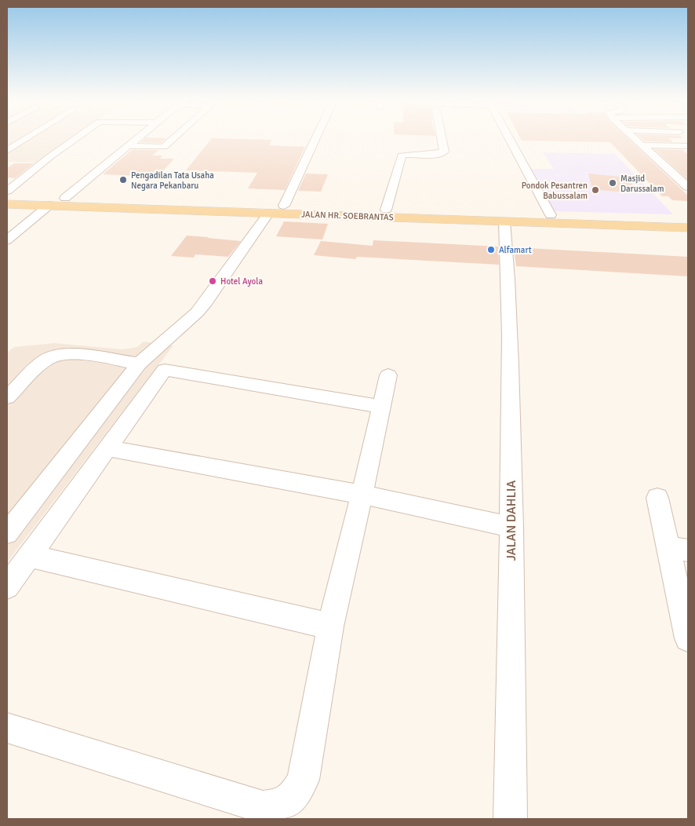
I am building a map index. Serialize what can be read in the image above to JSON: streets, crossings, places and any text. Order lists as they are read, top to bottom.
{
  "streets": {
    "main road": ["JALAN HR. SOEBRANTAS"],
    "street": ["JALAN DAHLIA"]
  },
  "crossings": [
    ["JALAN HR. SOEBRANTAS", "JALAN DAHLIA"]
  ],
  "places": [
    "Pengadilan Tata Usaha Negara Pekanbaru",
    "Masjid Darussalam",
    "Pondok Pesantren Babussalam",
    "Alfamart",
    "Hotel Ayola"
  ]
}
